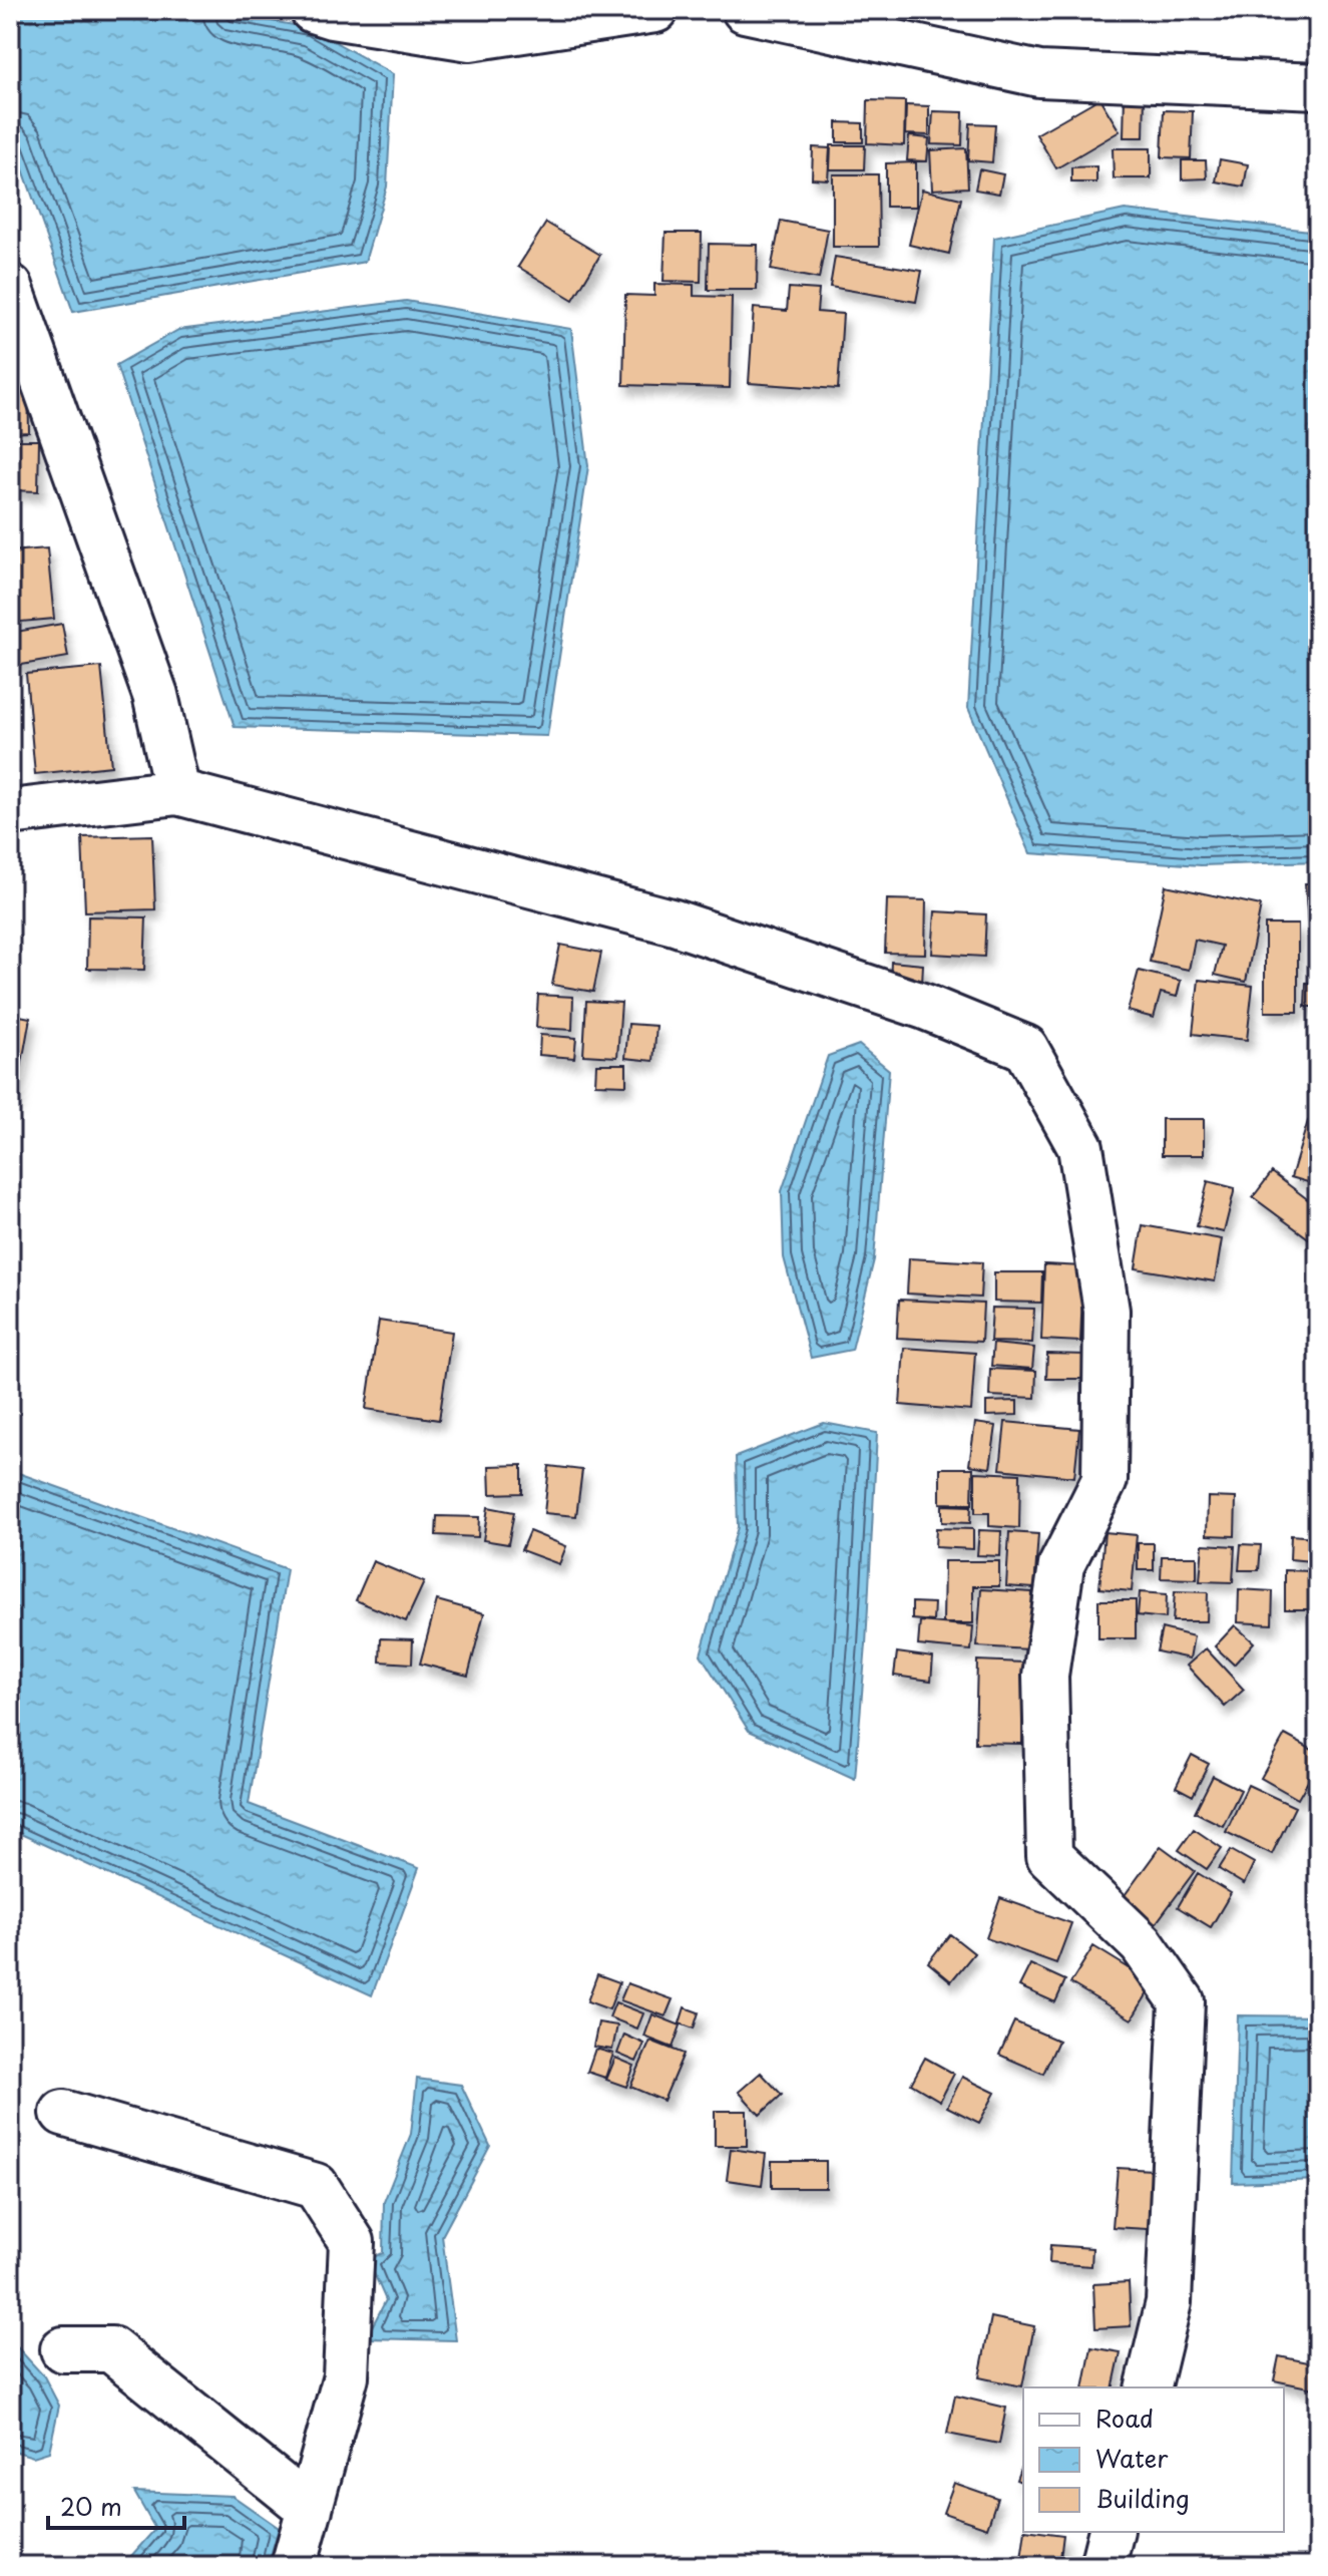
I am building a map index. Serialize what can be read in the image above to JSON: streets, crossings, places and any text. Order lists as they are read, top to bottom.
{
  "legend": ["Road", "Water", "Building"],
  "scale_bar": "20 m"
}
